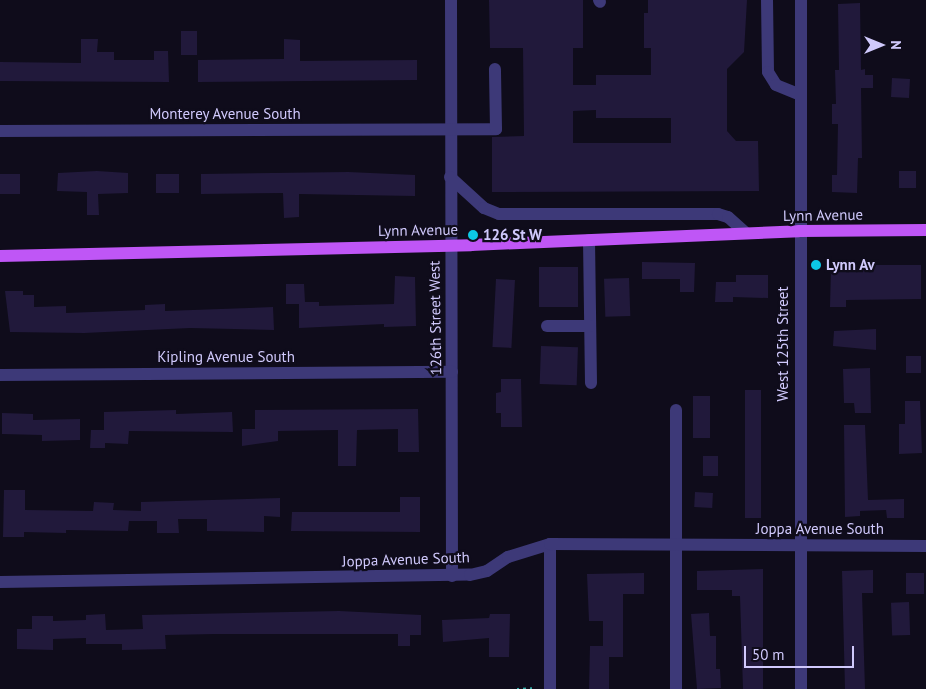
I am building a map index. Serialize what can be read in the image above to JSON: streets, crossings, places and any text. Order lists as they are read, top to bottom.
{
  "streets": {
    "main road": ["Lynn Avenue"],
    "street": [
      "Monterey Avenue South",
      "126th Street West",
      "West 125th Street",
      "Kipling Avenue South",
      "Joppa Avenue South"
    ]
  },
  "crossings": [
    ["Monterey Avenue South", "126th Street West"],
    ["Lynn Avenue", "126th Street West"],
    ["Lynn Avenue", "West 125th Street"],
    ["126th Street West", "Kipling Avenue South"],
    ["126th Street West", "Joppa Avenue South"],
    ["West 125th Street", "Joppa Avenue South"]
  ],
  "places": ["126 St W", "Lynn Av"],
  "scale_bar": "50 m",
  "north": "right"
}
